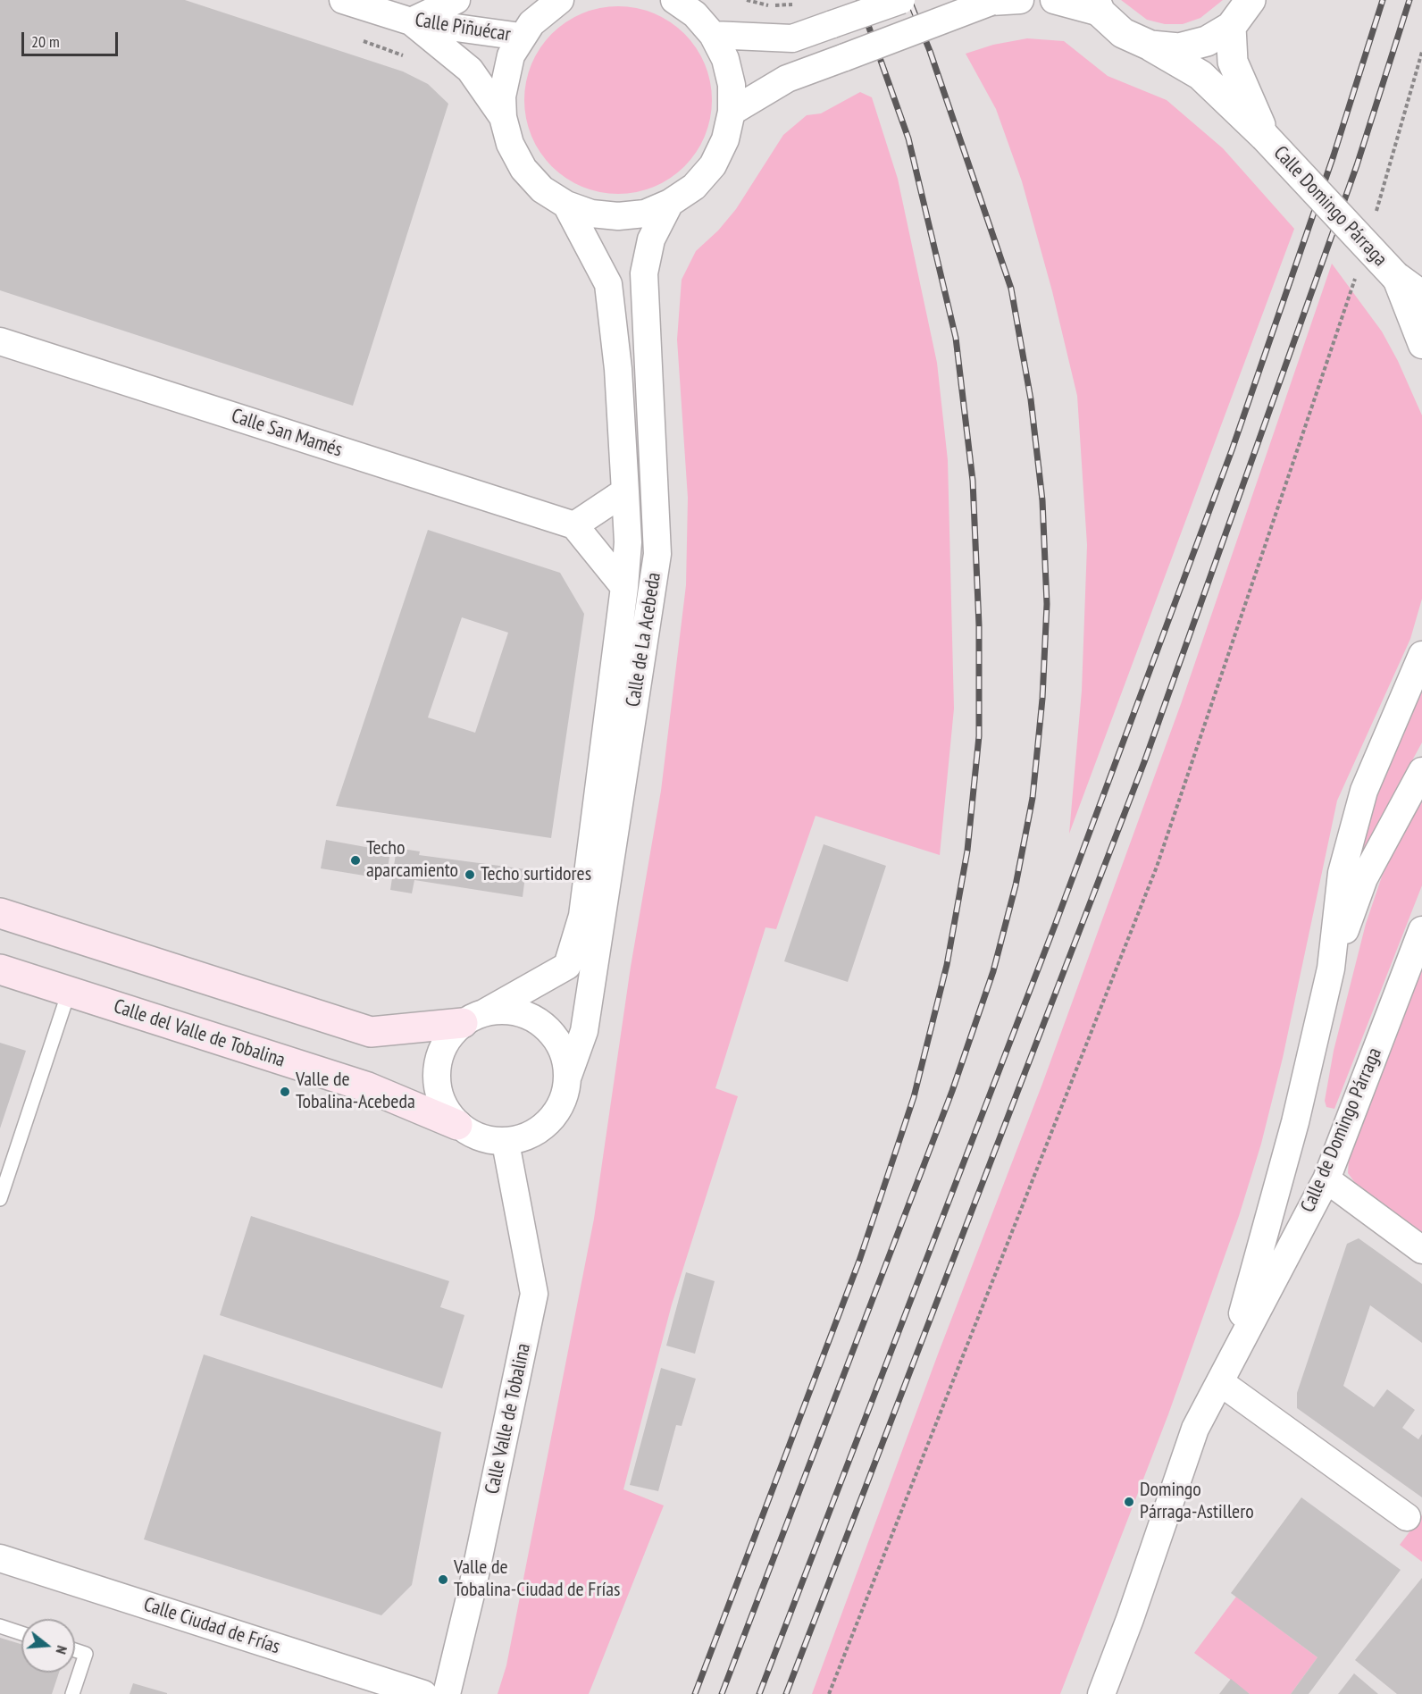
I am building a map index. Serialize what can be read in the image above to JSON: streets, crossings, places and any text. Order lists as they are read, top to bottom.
{
  "streets": {
    "main road": ["Calle del Valle de Tobalina"],
    "street": [
      "Calle Piñuécar",
      "Calle Domingo Párraga",
      "Calle San Mamés",
      "Calle de La Acebeda",
      "Calle de Domingo Párraga",
      "Calle Valle de Tobalina",
      "Calle Ciudad de Frías"
    ]
  },
  "crossings": [
    ["Calle de La Acebeda", "Calle del Valle de Tobalina"],
    ["Calle de La Acebeda", "Calle Valle de Tobalina"],
    ["Calle del Valle de Tobalina", "Calle Valle de Tobalina"]
  ],
  "places": [
    "Techo aparcamiento",
    "Techo surtidores",
    "Valle de Tobalina-Acebeda",
    "Domingo Párraga-Astillero",
    "Valle de Tobalina-Ciudad de Frías"
  ],
  "scale_bar": "20 m",
  "north": "right"
}
